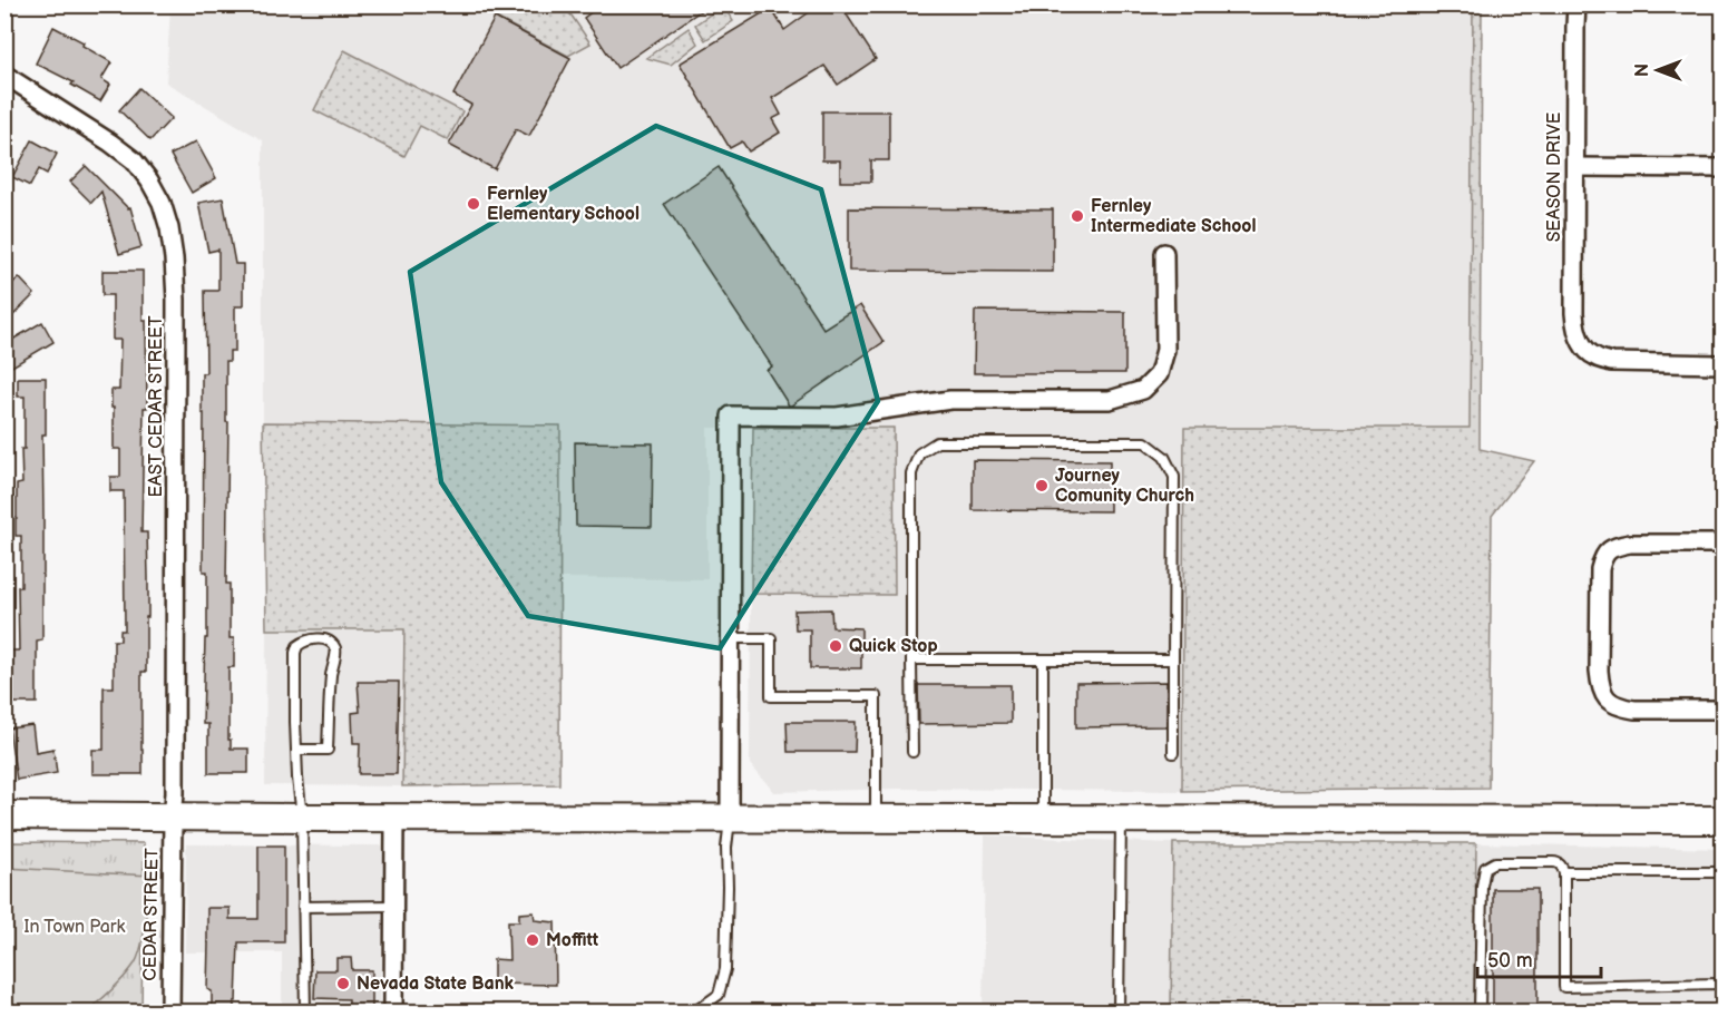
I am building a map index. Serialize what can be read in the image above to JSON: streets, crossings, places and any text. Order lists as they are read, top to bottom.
{
  "streets": {
    "street": ["SEASON DRIVE", "EAST CEDAR STREET", "CEDAR STREET"]
  },
  "crossings": [
    ["EAST CEDAR STREET", "CEDAR STREET"]
  ],
  "parks": ["In Town Park"],
  "places": [
    "Fernley Elementary School",
    "Fernley Intermediate School",
    "Journey Comunity Church",
    "Quick Stop",
    "Moffitt",
    "Nevada State Bank"
  ],
  "scale_bar": "50 m",
  "north": "left"
}
